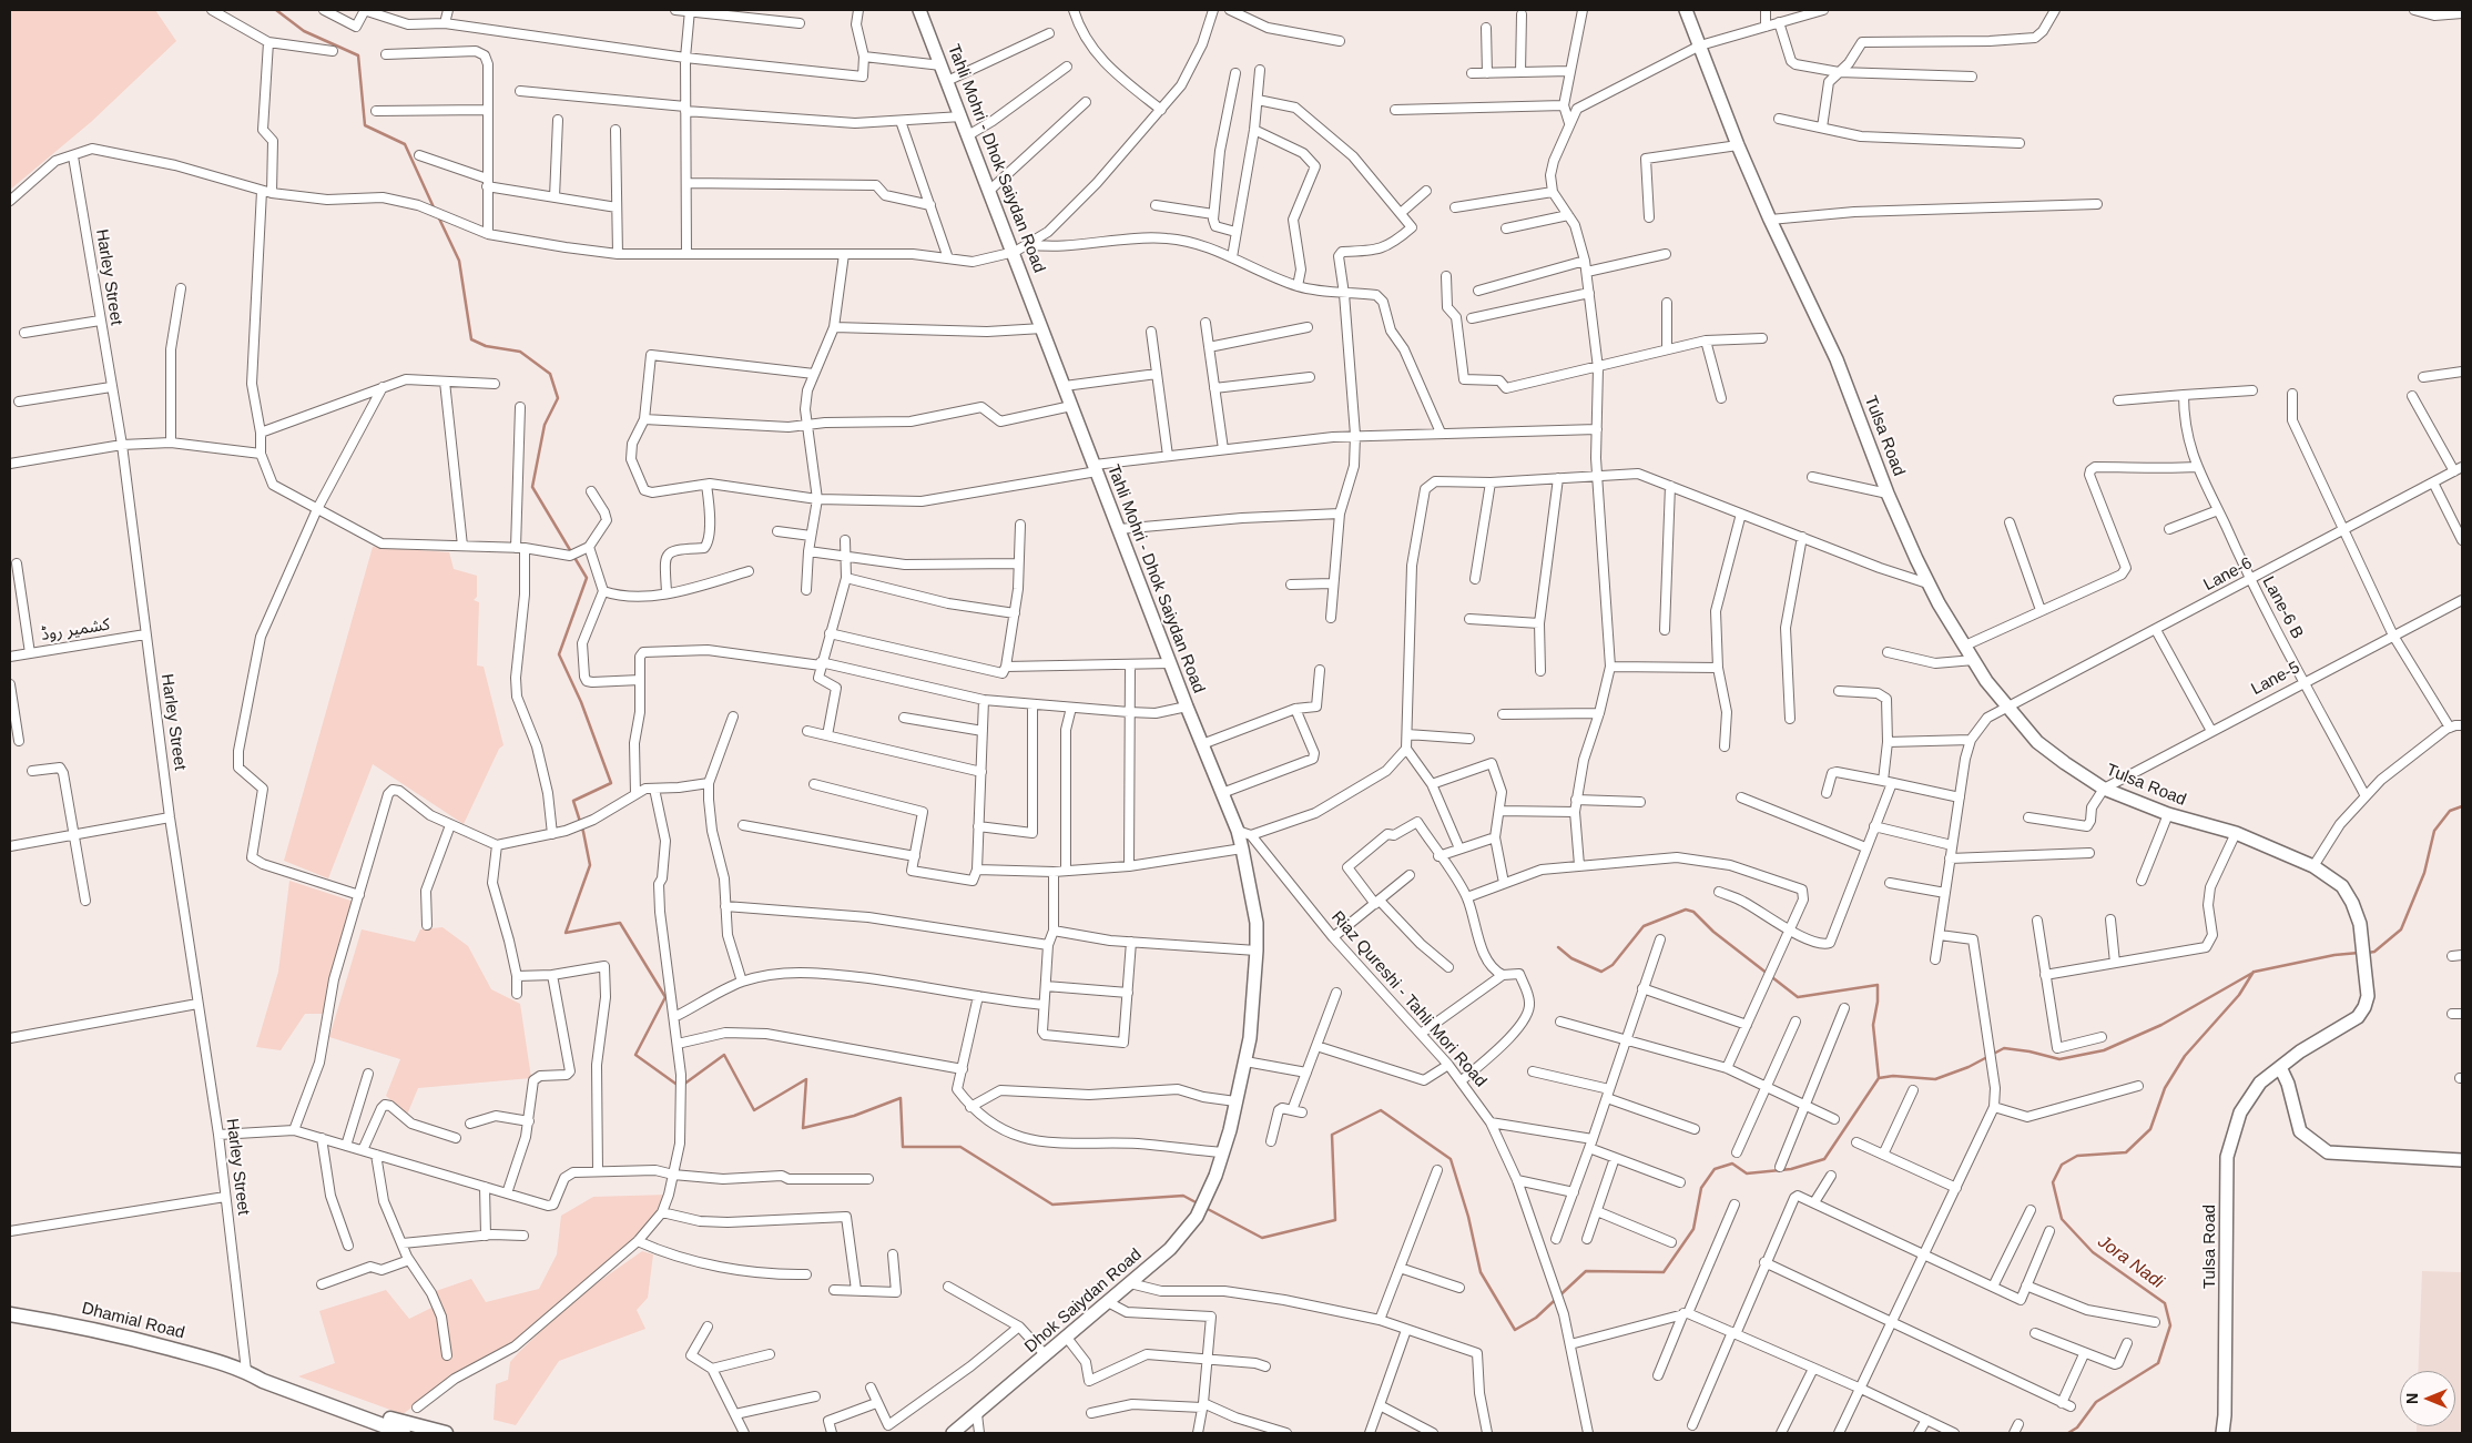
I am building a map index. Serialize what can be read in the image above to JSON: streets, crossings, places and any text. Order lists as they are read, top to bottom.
{
  "streets": {
    "main road": ["Dhamial Road"],
    "street": [
      "Tahli Mohri - Dhok Saiydan Road",
      "Harley Street",
      "Tulsa Road",
      "Lane-6",
      "Lane-6 B",
      "کشمیر روڈ",
      "Lane-5",
      "Riaz Qureshi - Tahli Mori Road",
      "Dhok Saiydan Road"
    ]
  },
  "crossings": [
    ["Tahli Mohri - Dhok Saiydan Road", "Dhok Saiydan Road"],
    ["Harley Street", "کشمیر روڈ"],
    ["Harley Street", "Dhamial Road"],
    ["Tulsa Road", "Lane-6"],
    ["Tulsa Road", "Lane-5"],
    ["Lane-6", "Lane-6 B"],
    ["Lane-6 B", "Lane-5"]
  ],
  "water": ["Jora Nadi"],
  "north": "left"
}
